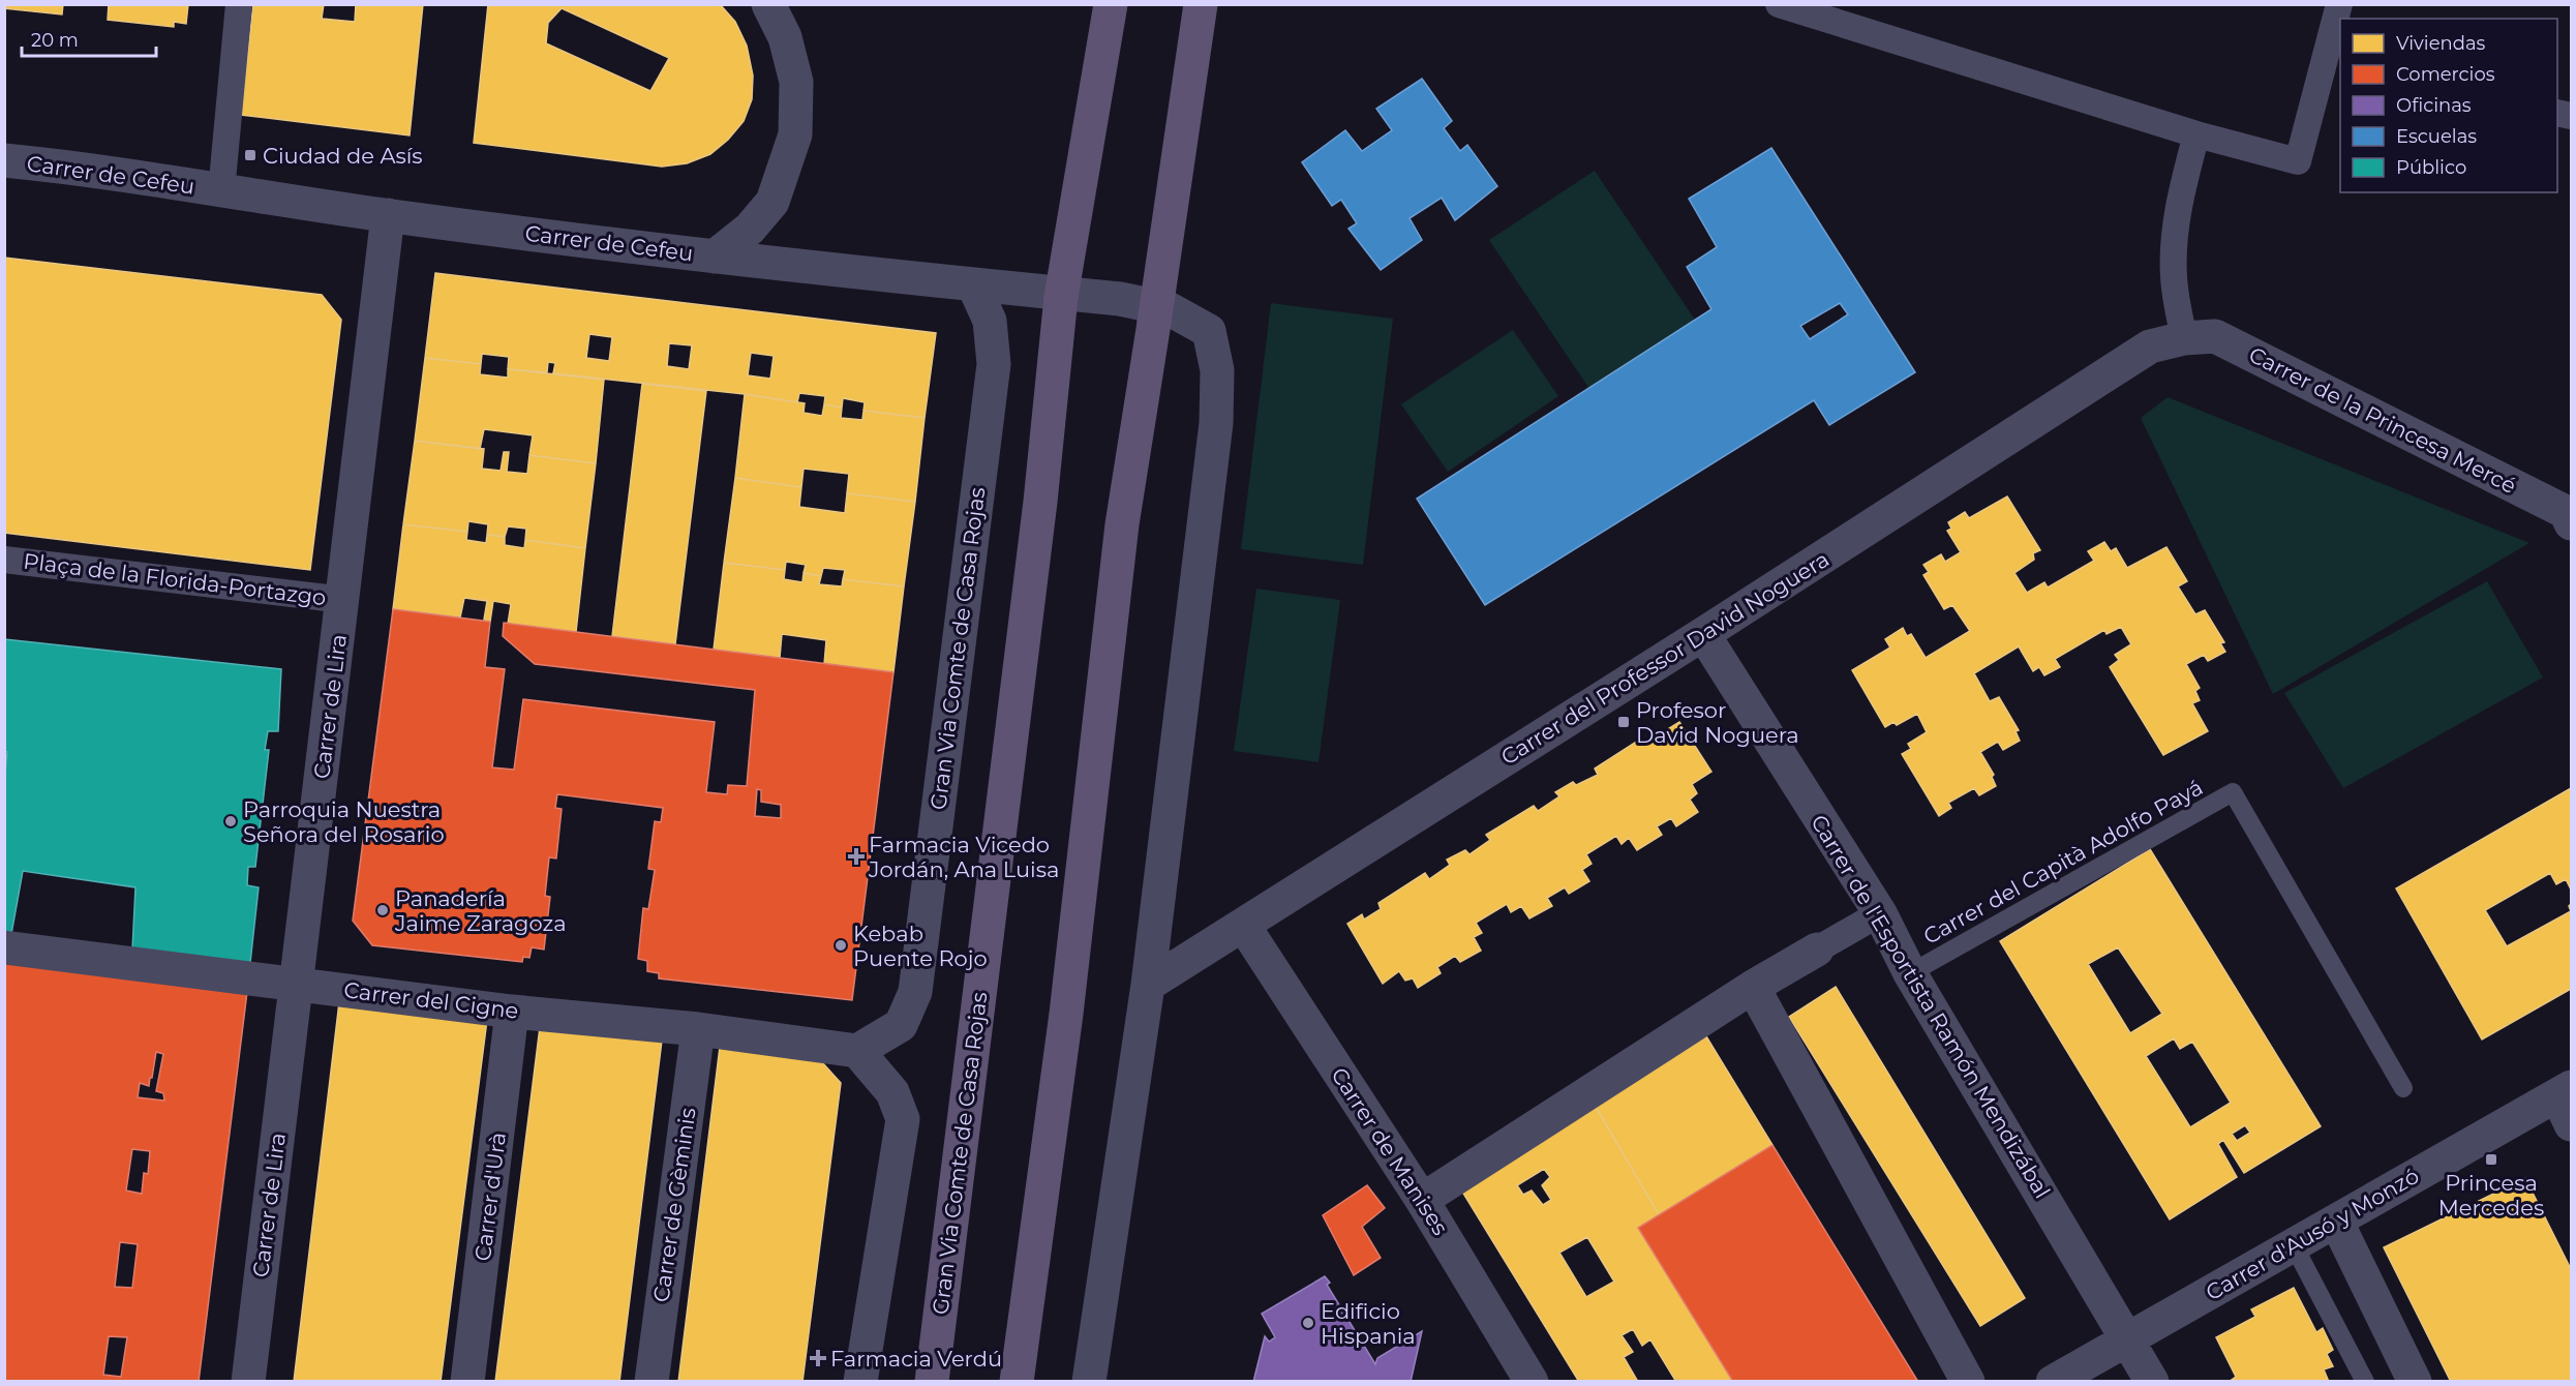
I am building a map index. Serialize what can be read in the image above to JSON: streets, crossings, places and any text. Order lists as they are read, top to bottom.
{
  "streets": {
    "main road": ["Gran Via Comte de Casa Rojas"],
    "street": [
      "Carrer de Cefeu",
      "Carrer de la Princesa Mercé",
      "Plaça de la Florida-Portazgo",
      "Carrer del Professor David Noguera",
      "Carrer de Lira",
      "Carrer del Cigne",
      "Carrer de l'Esportista Ramón Mendizábal",
      "Carrer de Manises",
      "Carrer d'Urà",
      "Carrer de Gèminis",
      "Carrer d'Ausó y Monzó"
    ],
    "lane": ["Carrer del Capità Adolfo Payá"]
  },
  "crossings": [
    ["Carrer de Cefeu", "Gran Via Comte de Casa Rojas"],
    ["Carrer de Cefeu", "Carrer del Professor David Noguera"],
    ["Carrer de Cefeu", "Carrer de Lira"],
    ["Carrer de la Princesa Mercé", "Carrer del Professor David Noguera"],
    ["Plaça de la Florida-Portazgo", "Carrer de Lira"],
    ["Gran Via Comte de Casa Rojas", "Carrer del Cigne"],
    ["Carrer del Professor David Noguera", "Carrer de l'Esportista Ramón Mendizábal"],
    ["Carrer del Professor David Noguera", "Carrer de Manises"],
    ["Carrer de Lira", "Carrer del Cigne"],
    ["Carrer del Capità Adolfo Payá", "Carrer de l'Esportista Ramón Mendizábal"],
    ["Carrer del Cigne", "Carrer d'Urà"],
    ["Carrer del Cigne", "Carrer de Gèminis"],
    ["Carrer de l'Esportista Ramón Mendizábal", "Carrer d'Ausó y Monzó"]
  ],
  "places": {
    "transit": ["Ciudad de Asís", "Profesor David Noguera", "Princesa Mercedes"],
    "other": [
      "Parroquia Nuestra Señora del Rosario",
      "Panadería Jaime Zaragoza",
      "Kebab Puente Rojo",
      "Edificio Hispania"
    ],
    "health": ["Farmacia Vicedo Jordán, Ana Luisa", "Farmacia Verdú"]
  },
  "legend": [
    "Viviendas",
    "Comercios",
    "Oficinas",
    "Escuelas",
    "Público"
  ],
  "scale_bar": "20 m"
}
